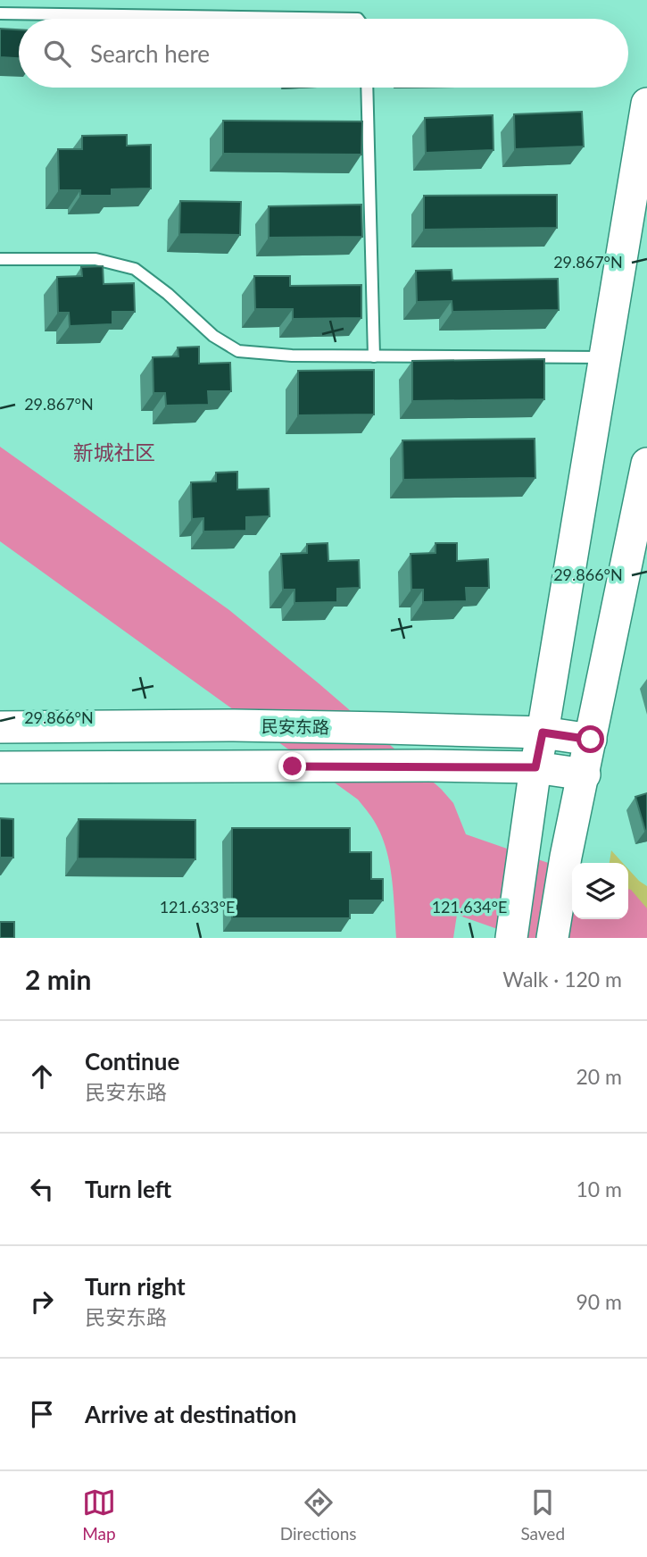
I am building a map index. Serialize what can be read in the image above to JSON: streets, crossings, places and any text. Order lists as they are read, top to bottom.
{
  "streets": {
    "main road": ["民安东路"]
  },
  "districts": ["新城社区"],
  "page": {
    "search": "Search here",
    "heading": ["2 min", "Walk · 120 m"],
    "list": [
      ["Continue", "民安东路", "20 m"],
      ["Turn left", "10 m"],
      ["Turn right", "民安东路", "90 m"],
      "Arrive at destination"
    ],
    "nav": ["Map", "Directions", "Saved"]
  },
  "coordinates": [
    "29.867°N",
    "29.866°N",
    "121.633°E",
    "121.634°E"
  ]
}
